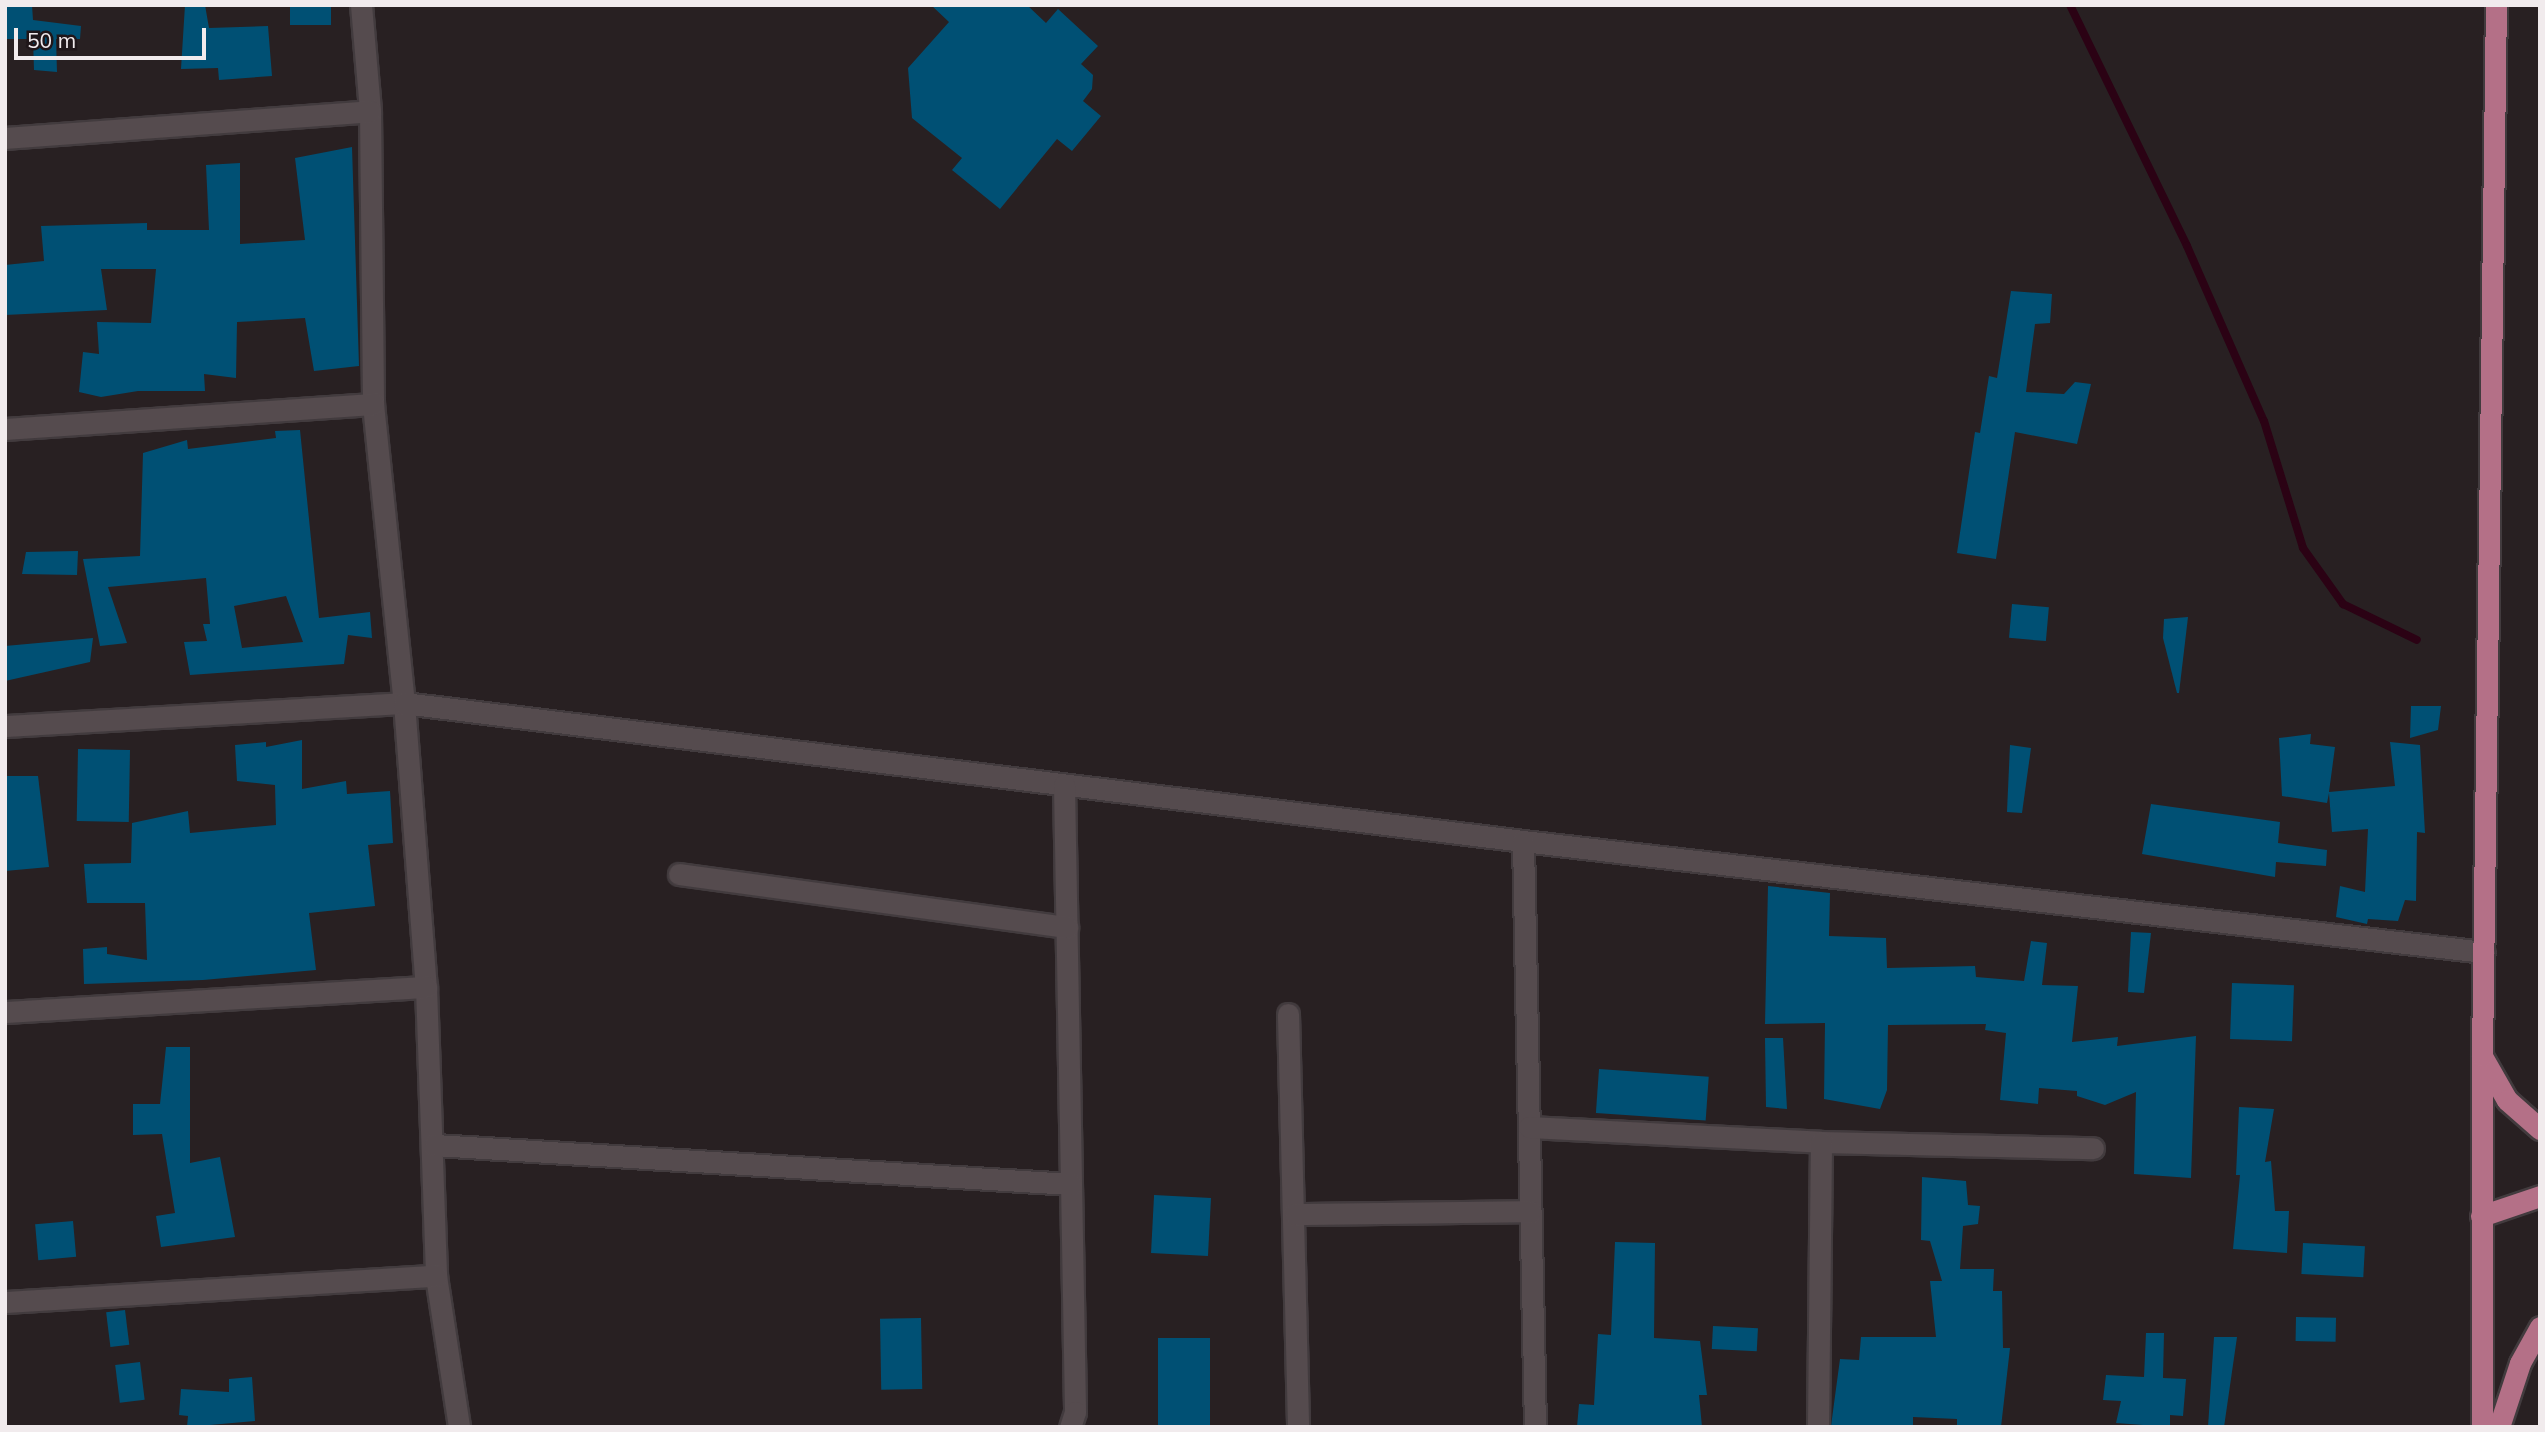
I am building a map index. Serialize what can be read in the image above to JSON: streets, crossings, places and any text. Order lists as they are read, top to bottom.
{
  "scale_bar": "50 m"
}
